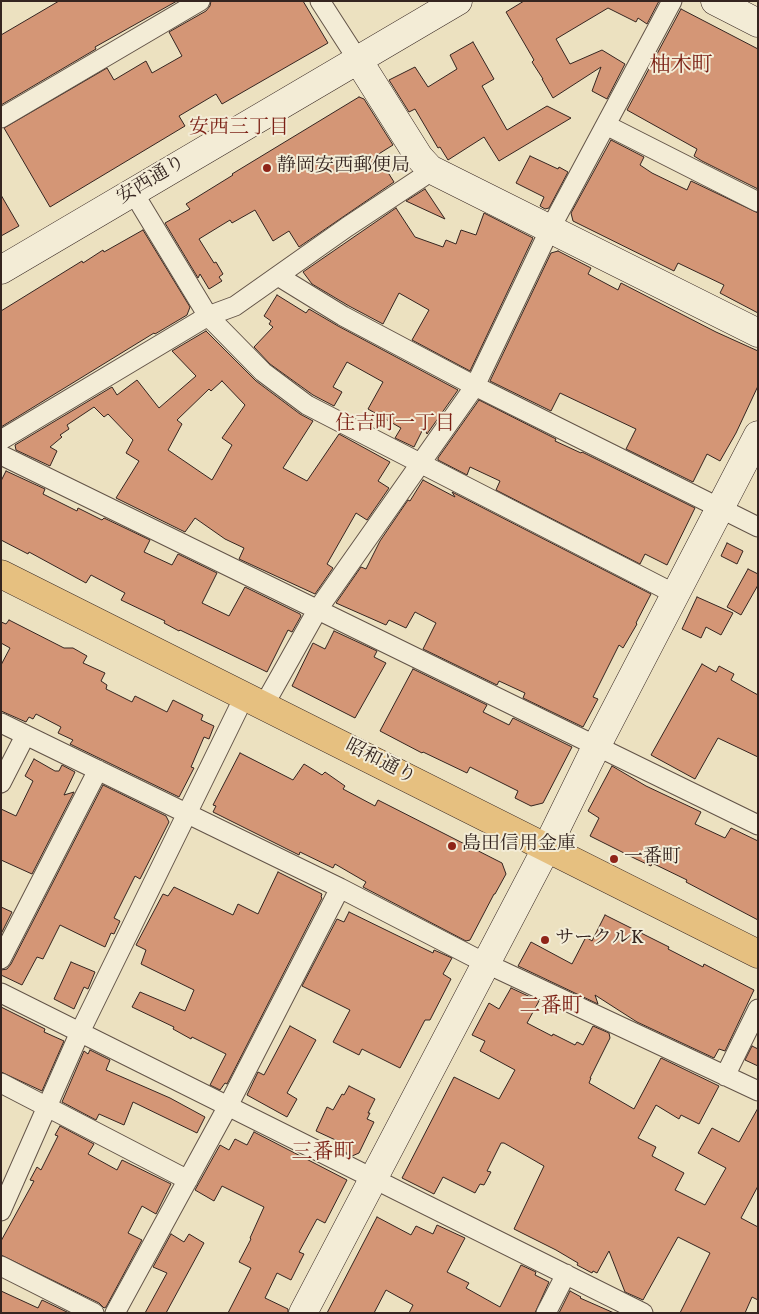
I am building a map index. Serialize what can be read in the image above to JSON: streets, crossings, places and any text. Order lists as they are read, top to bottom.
{
  "streets": {
    "highway": ["昭和通り"],
    "street": ["安西通り"]
  },
  "districts": [
    "柚木町",
    "安西三丁目",
    "住吉町一丁目",
    "二番町",
    "三番町"
  ],
  "places": [
    "静岡安西郵便局",
    "島田信用金庫",
    "一番町",
    "サークルK"
  ]
}
